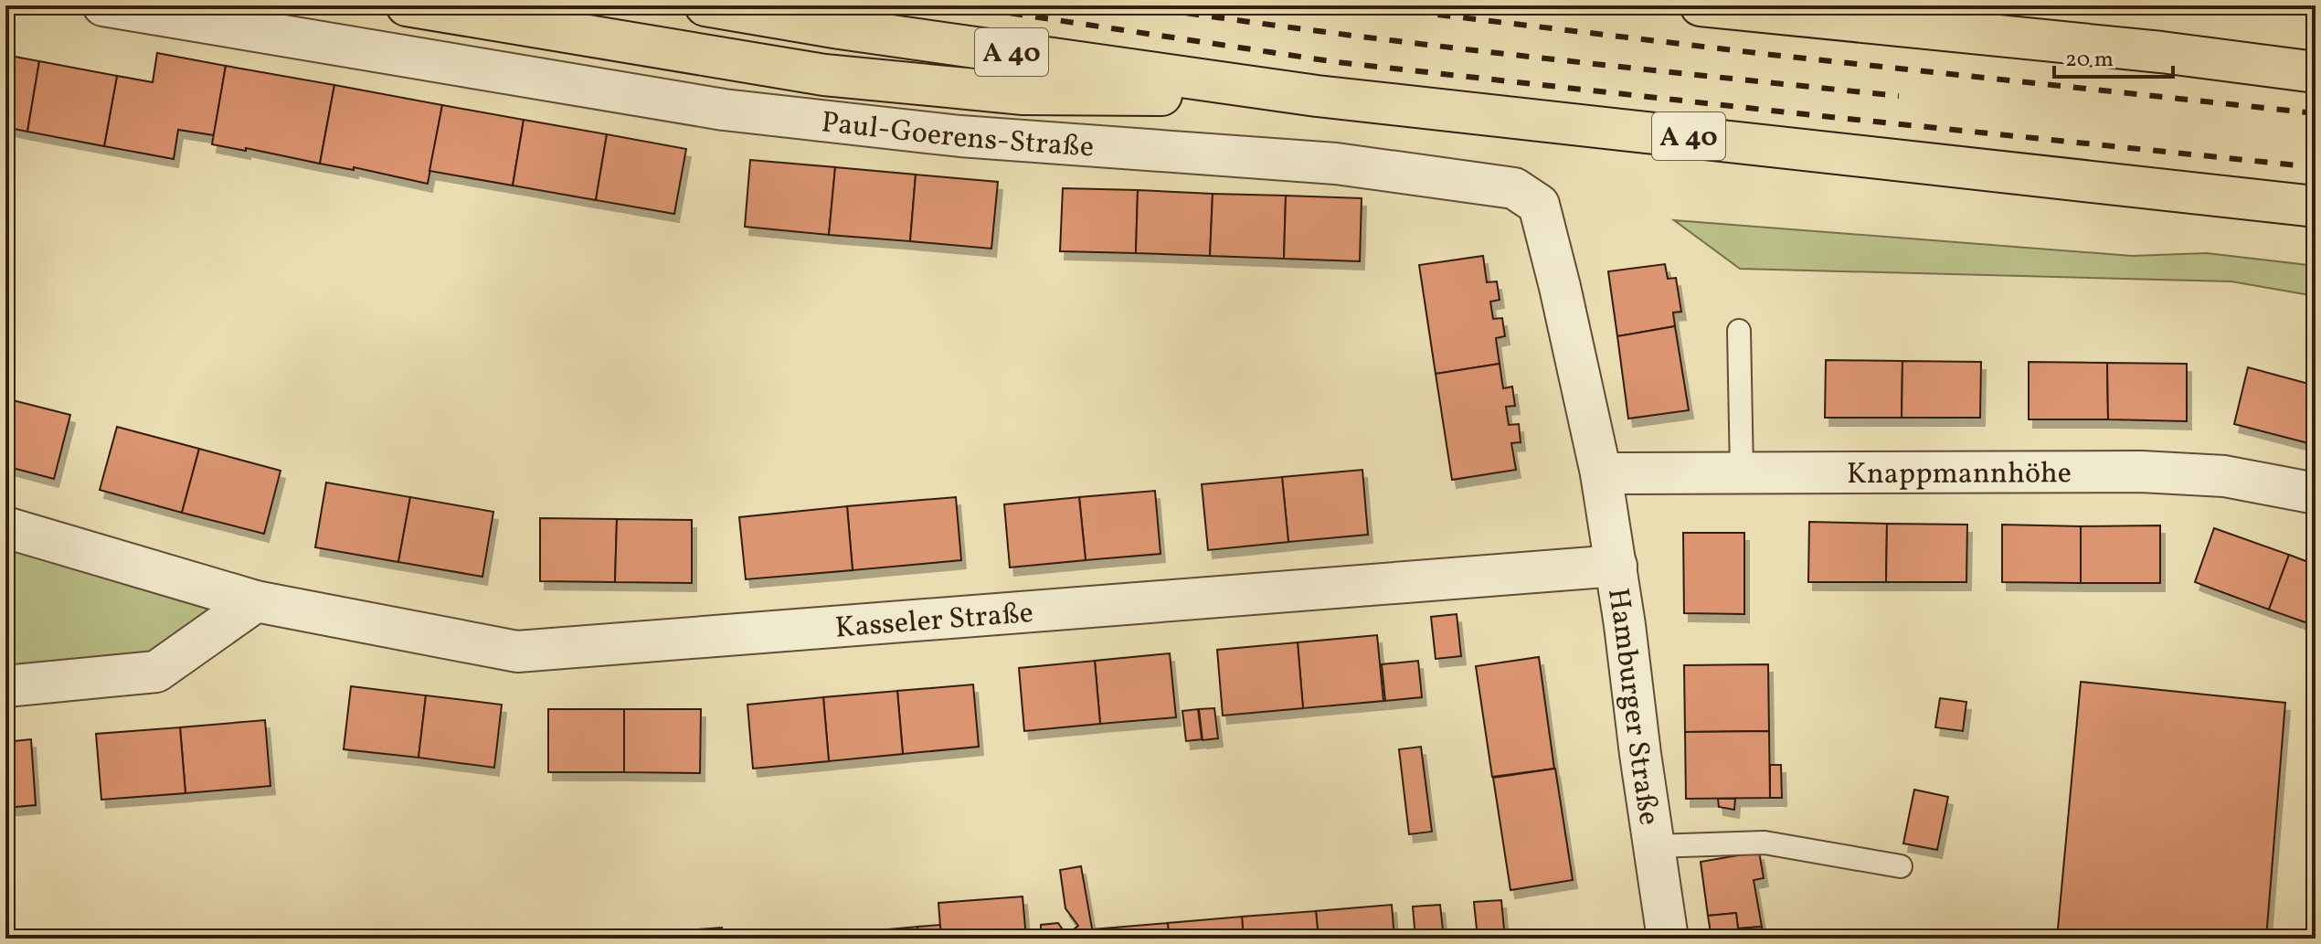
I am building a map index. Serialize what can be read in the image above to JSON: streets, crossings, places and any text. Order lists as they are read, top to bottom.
{
  "streets": {
    "highway": ["A 40"],
    "street": [
      "Paul-Goerens-Straße",
      "Knappmannhöhe",
      "Kasseler Straße",
      "Hamburger Straße"
    ]
  },
  "crossings": [
    ["Paul-Goerens-Straße", "Knappmannhöhe"],
    ["Paul-Goerens-Straße", "Hamburger Straße"],
    ["Knappmannhöhe", "Hamburger Straße"],
    ["Kasseler Straße", "Hamburger Straße"]
  ],
  "scale_bar": "20 m"
}
